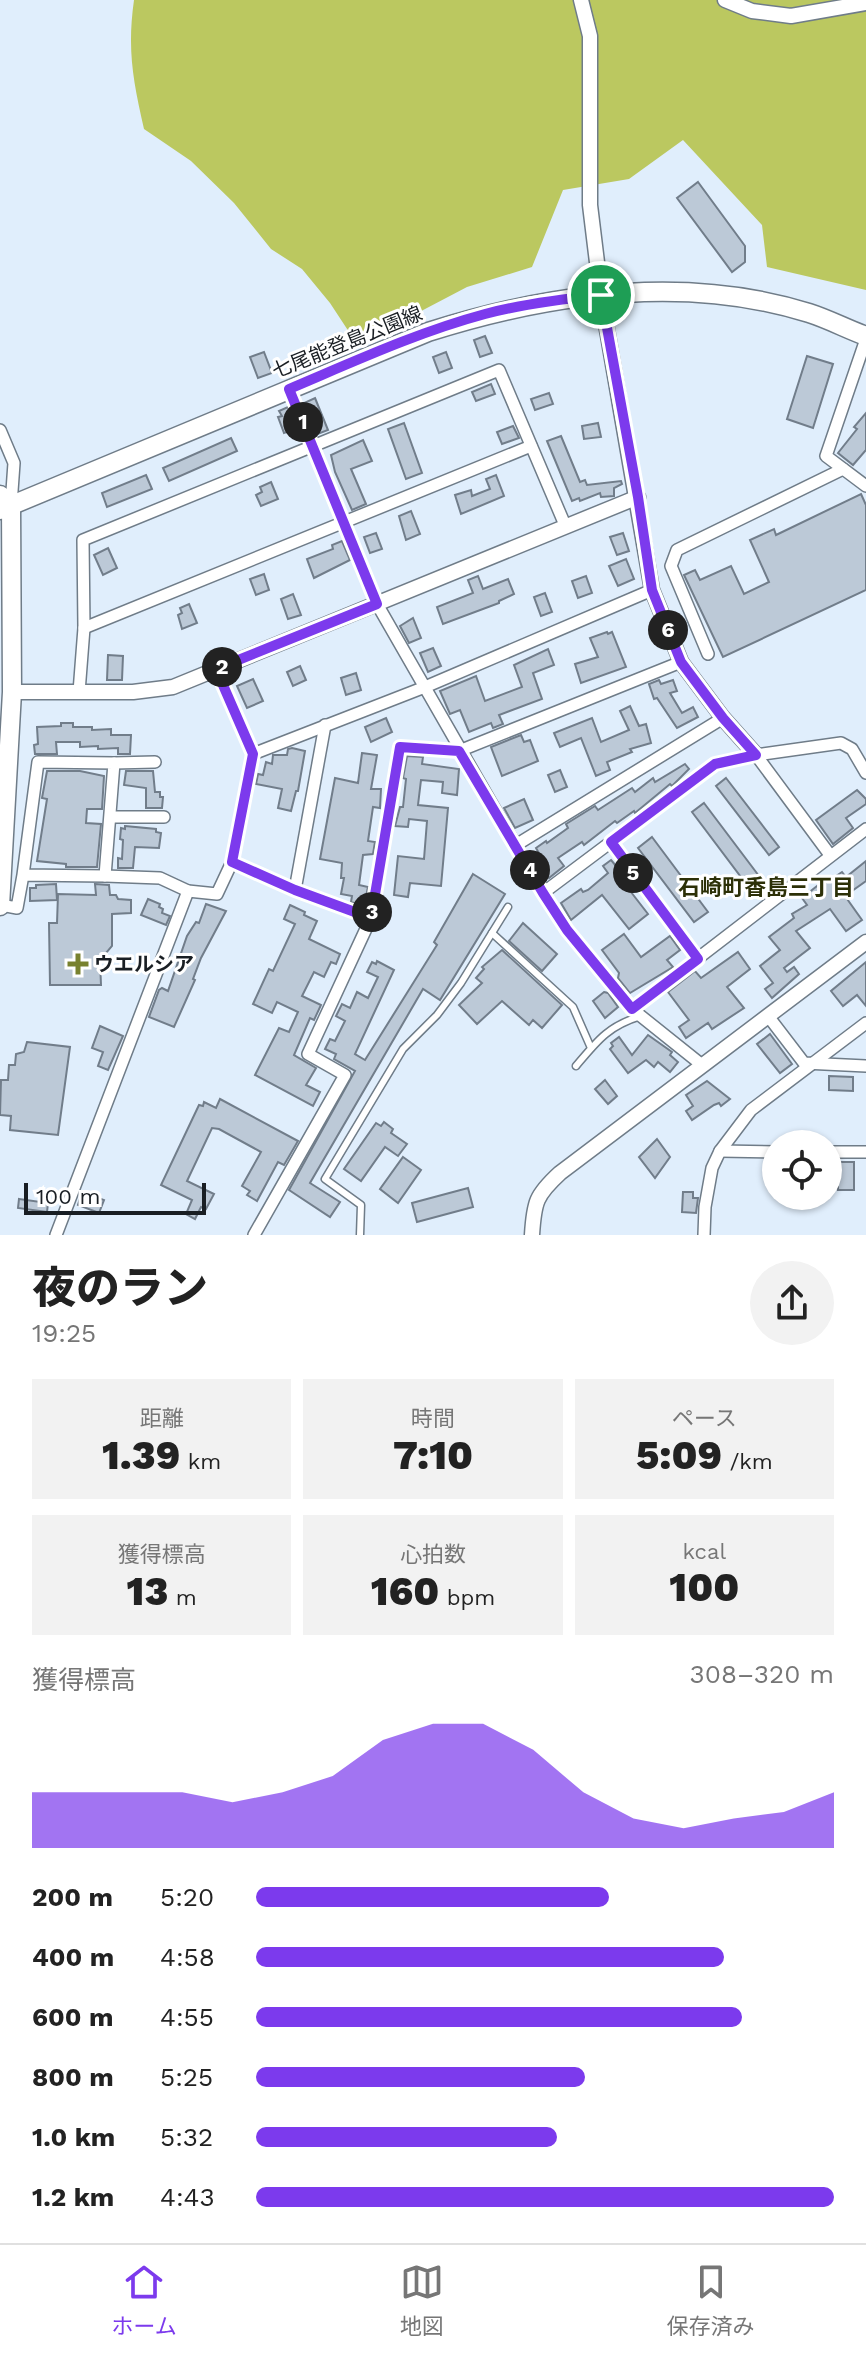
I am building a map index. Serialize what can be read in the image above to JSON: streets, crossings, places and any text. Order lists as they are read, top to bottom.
{
  "streets": {
    "main road": ["七尾能登島公園線"]
  },
  "districts": ["石崎町香島三丁目"],
  "places": {
    "health": ["ウエルシア"]
  },
  "scale_bar": "100 m",
  "page": {
    "pins": [
      "1",
      "6",
      "2",
      "4",
      "5",
      "3"
    ],
    "scale": "100 m",
    "heading": ["夜のラン", "19:25"],
    "stats": [
      ["距離", "1.39 km"],
      ["時間", "7:10"],
      ["ペース", "5:09 /km"],
      ["獲得標高", "13 m"],
      ["心拍数", "160 bpm"],
      ["kcal", "100"]
    ],
    "chart": ["獲得標高", "308–320 m"],
    "list": [
      {
        "name": "200 m",
        "note": "5:20"
      },
      {
        "name": "400 m",
        "note": "4:58"
      },
      {
        "name": "600 m",
        "note": "4:55"
      },
      {
        "name": "800 m",
        "note": "5:25"
      },
      {
        "name": "1.0 km",
        "note": "5:32"
      },
      {
        "name": "1.2 km",
        "note": "4:43"
      }
    ],
    "tabs": ["ホーム", "地図", "保存済み"]
  }
}
